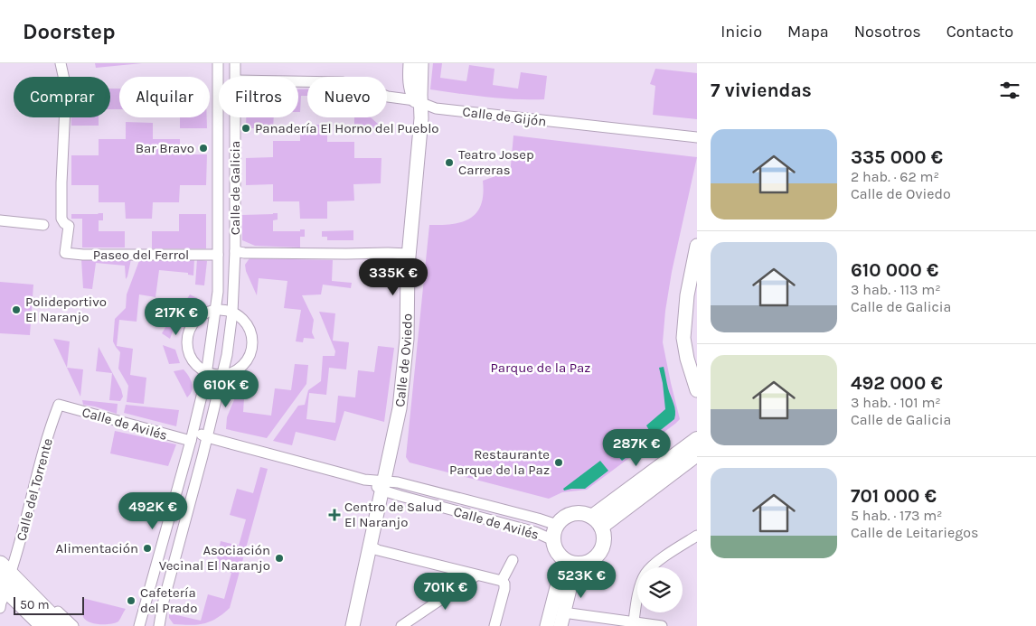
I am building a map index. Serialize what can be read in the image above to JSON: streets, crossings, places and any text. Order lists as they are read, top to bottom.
{
  "streets": {
    "street": [
      "Calle de Gijón",
      "Calle de Galicia",
      "Paseo del Ferrol",
      "Calle de Oviedo",
      "Calle de Avilés",
      "Calle del Torrente"
    ]
  },
  "crossings": [
    ["Calle de Gijón", "Calle de Oviedo"],
    ["Calle de Galicia", "Paseo del Ferrol"],
    ["Calle de Galicia", "Calle de Avilés"],
    ["Calle de Oviedo", "Calle de Avilés"],
    ["Calle de Avilés", "Calle del Torrente"]
  ],
  "parks": ["Parque de la Paz"],
  "places": {
    "other": [
      "Panadería El Horno del Pueblo",
      "Bar Bravo",
      "Teatro Josep Carreras",
      "Polideportivo El Naranjo",
      "Restaurante Parque de la Paz",
      "Alimentación",
      "Asociación Vecinal El Naranjo",
      "Cafetería del Prado"
    ],
    "health": ["Centro de Salud El Naranjo"]
  },
  "scale_bar": "50 m",
  "page": {
    "header": "Doorstep",
    "nav": [
      "Inicio",
      "Mapa",
      "Nosotros",
      "Contacto"
    ],
    "heading": "7 viviendas",
    "chip": [
      "Comprar",
      "Alquilar",
      "Filtros",
      "Nuevo"
    ],
    "list": [
      {
        "name": "335 000 €",
        "note": "2 hab. · 62 m² · Calle de Oviedo"
      },
      {
        "name": "610 000 €",
        "note": "3 hab. · 113 m² · Calle de Galicia"
      },
      {
        "name": "492 000 €",
        "note": "3 hab. · 101 m² · Calle de Galicia"
      },
      {
        "name": "701 000 €",
        "note": "5 hab. · 173 m² · Calle de Leitariegos"
      }
    ],
    "price": [
      "335K €",
      "217K €",
      "610K €",
      "287K €",
      "492K €",
      "523K €",
      "701K €"
    ],
    "scale": "50 m"
  }
}
